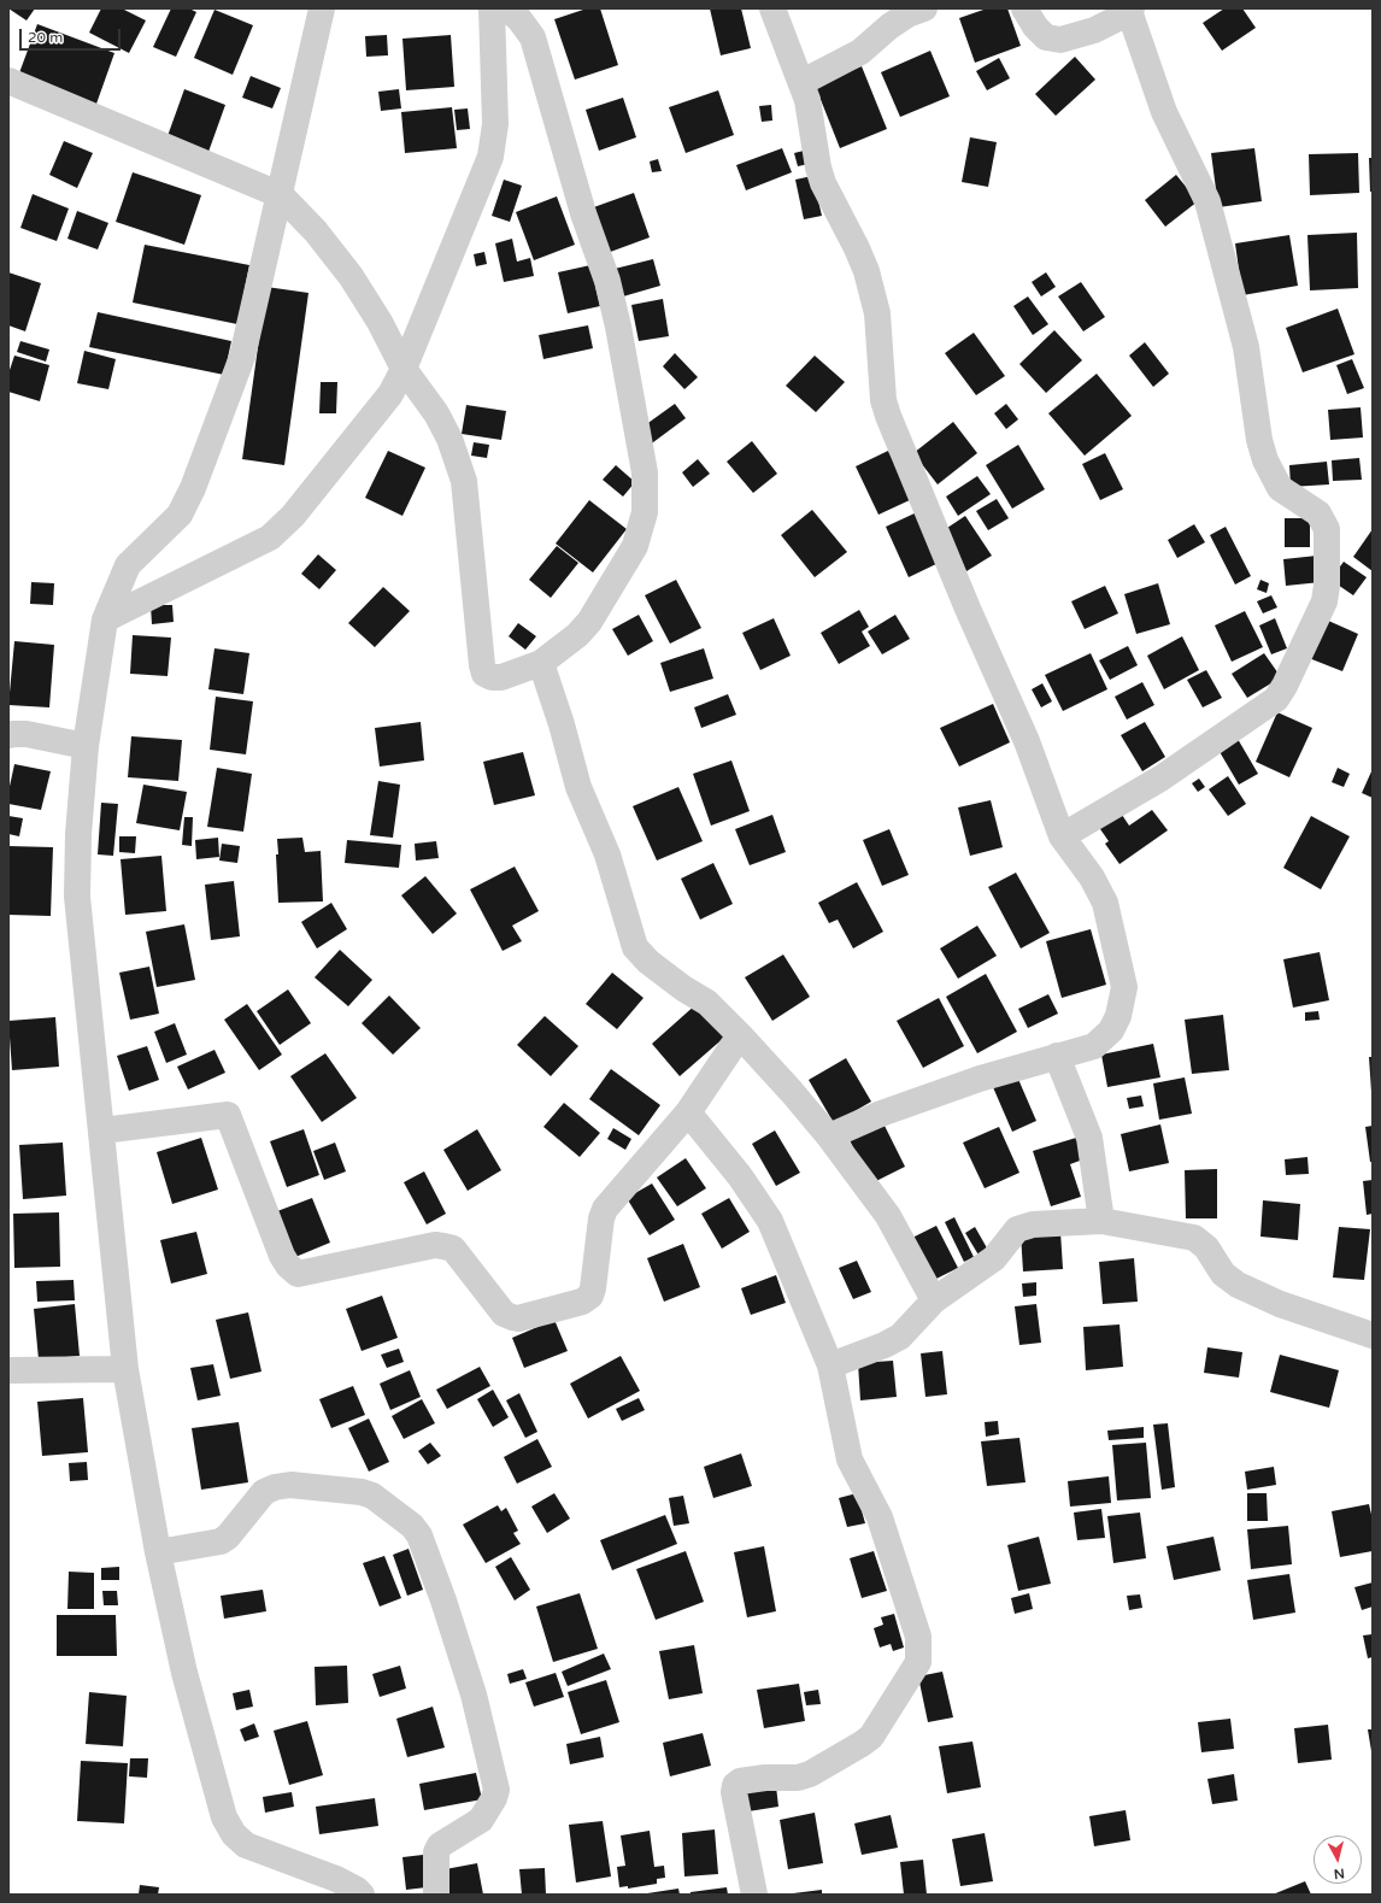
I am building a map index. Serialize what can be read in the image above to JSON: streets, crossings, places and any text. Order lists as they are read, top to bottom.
{
  "scale_bar": "20 m",
  "north": "bottom"
}
